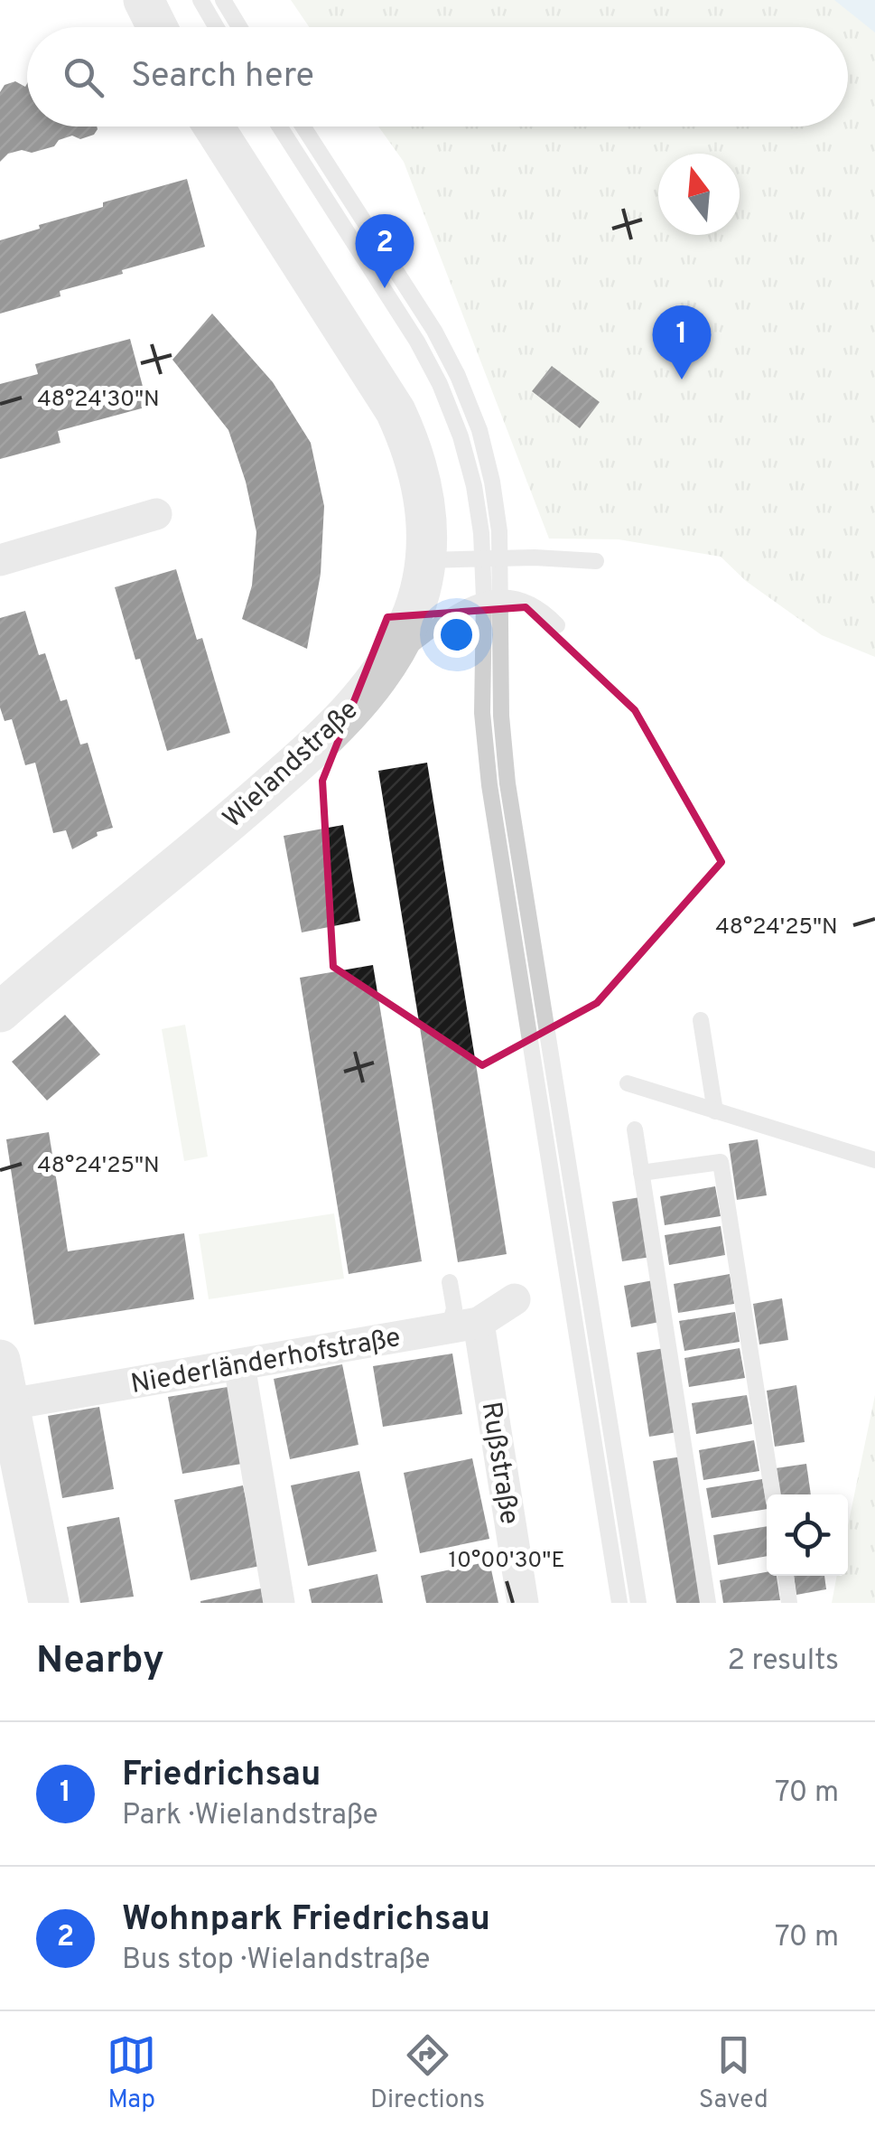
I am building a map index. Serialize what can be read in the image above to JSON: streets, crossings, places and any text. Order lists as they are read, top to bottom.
{
  "streets": {
    "street": ["Wielandstraße", "Niederländerhofstraße", "Rußstraße"]
  },
  "crossings": [
    ["Niederländerhofstraße", "Rußstraße"]
  ],
  "north": "top",
  "page": {
    "search": "Search here",
    "pins": ["2", "1"],
    "heading": ["Nearby", "2 results"],
    "list": [
      {
        "mark": "1",
        "name": "Friedrichsau",
        "note": "Park · Wielandstraße",
        "value": "70 m"
      },
      {
        "mark": "2",
        "name": "Wohnpark Friedrichsau",
        "note": "Bus stop · Wielandstraße",
        "value": "70 m"
      }
    ],
    "nav": ["Map", "Directions", "Saved"]
  },
  "coordinates": ["48°24'30\"N", "48°24'25\"N", "10°00'30\"E"]
}
